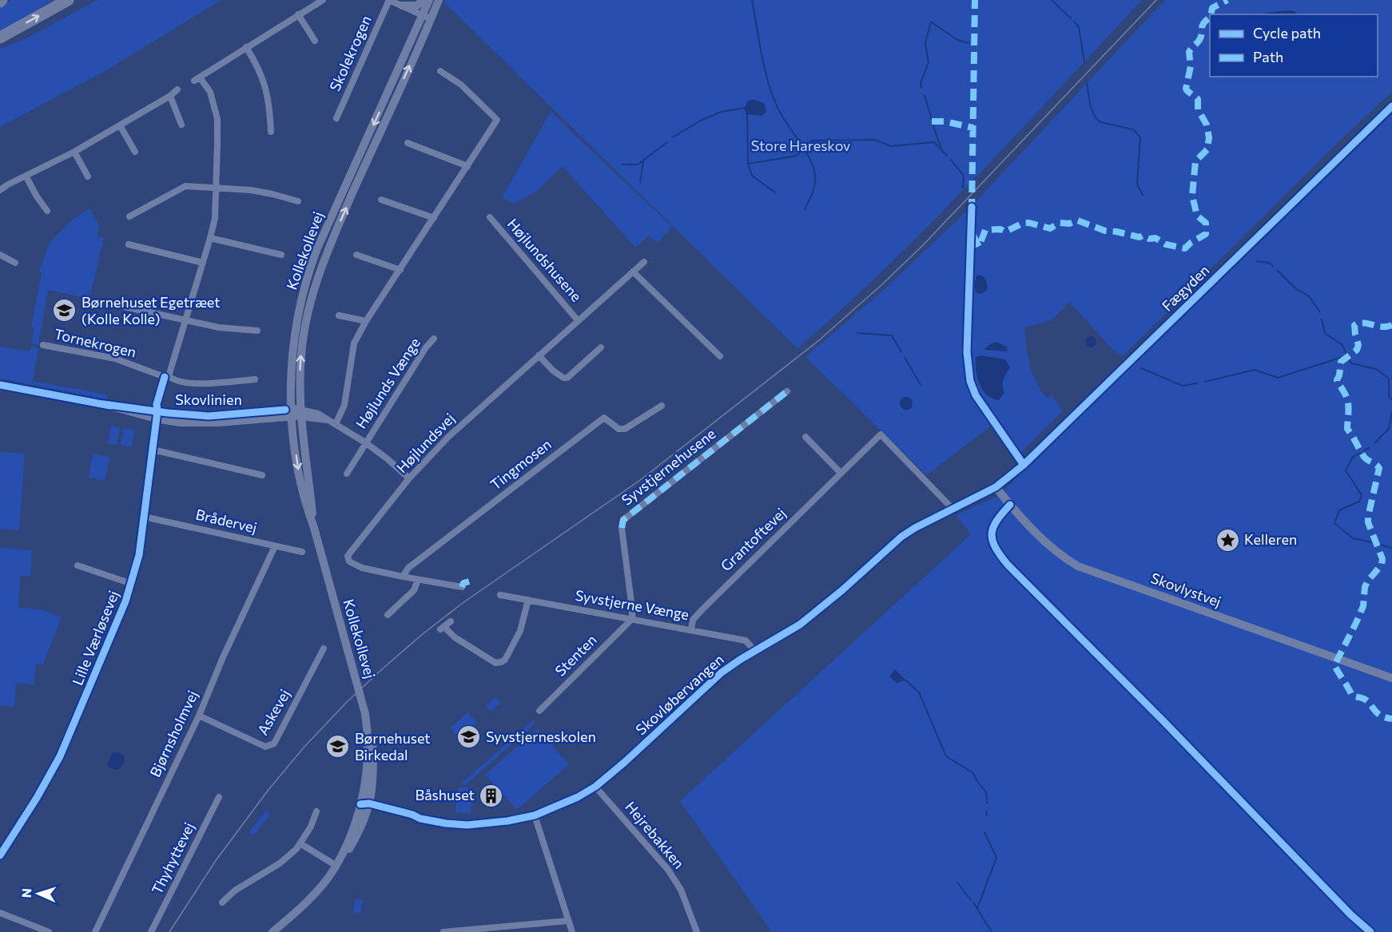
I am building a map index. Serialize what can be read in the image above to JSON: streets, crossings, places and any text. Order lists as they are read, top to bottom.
{
  "streets": {
    "street": [
      "Skolekrogen",
      "Kollekollevej",
      "Højlundshusene",
      "Fægyden",
      "Tornekrogen",
      "Højlunds Vænge",
      "Skovlinien",
      "Højlundsvej",
      "Tingmosen",
      "Syvstjernehusene",
      "Brådervej",
      "Grantoftevej",
      "Skovlystvej",
      "Syvstjerne Vænge",
      "Lille Værløsevej",
      "Stenten",
      "Skovløbervangen",
      "Askevej",
      "Bjørnsholmvej",
      "Hejrebakken",
      "Thyhyttevej"
    ]
  },
  "crossings": [
    ["Skolekrogen", "Kollekollevej"],
    ["Kollekollevej", "Højlunds Vænge"],
    ["Kollekollevej", "Skovlinien"],
    ["Kollekollevej", "Skovløbervangen"],
    ["Højlundshusene", "Højlundsvej"],
    ["Fægyden", "Skovlystvej"],
    ["Fægyden", "Skovløbervangen"],
    ["Højlunds Vænge", "Skovlinien"],
    ["Højlunds Vænge", "Højlundsvej"],
    ["Skovlinien", "Lille Værløsevej"],
    ["Højlundsvej", "Tingmosen"],
    ["Syvstjernehusene", "Syvstjerne Vænge"],
    ["Syvstjernehusene", "Stenten"],
    ["Brådervej", "Lille Værløsevej"],
    ["Brådervej", "Bjørnsholmvej"],
    ["Grantoftevej", "Syvstjerne Vænge"],
    ["Grantoftevej", "Skovløbervangen"],
    ["Skovlystvej", "Skovløbervangen"],
    ["Syvstjerne Vænge", "Stenten"],
    ["Syvstjerne Vænge", "Skovløbervangen"],
    ["Skovløbervangen", "Hejrebakken"],
    ["Askevej", "Bjørnsholmvej"]
  ],
  "parks": ["Store Hareskov"],
  "places": {
    "school or university": ["Børnehuset Egetræet (Kolle Kolle)", "Syvstjerneskolen", "Børnehuset Birkedal"],
    "place": ["Kelleren"],
    "building": ["Båshuset"]
  },
  "legend": ["Cycle path", "Path"],
  "north": "left"
}
